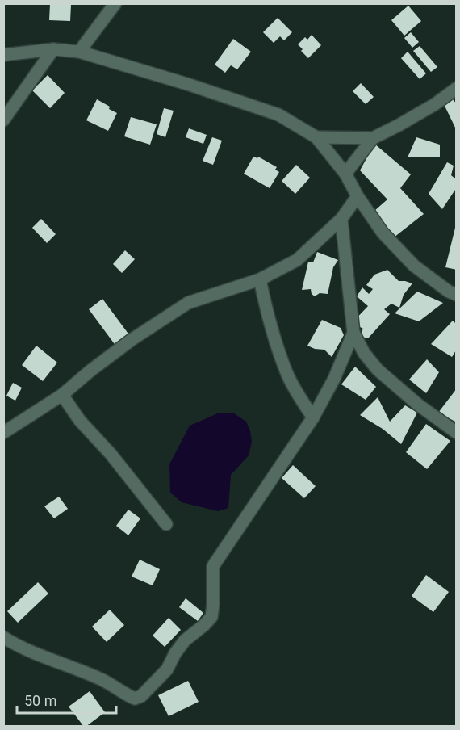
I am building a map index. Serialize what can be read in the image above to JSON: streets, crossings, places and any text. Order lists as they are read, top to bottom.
{
  "scale_bar": "50 m"
}
